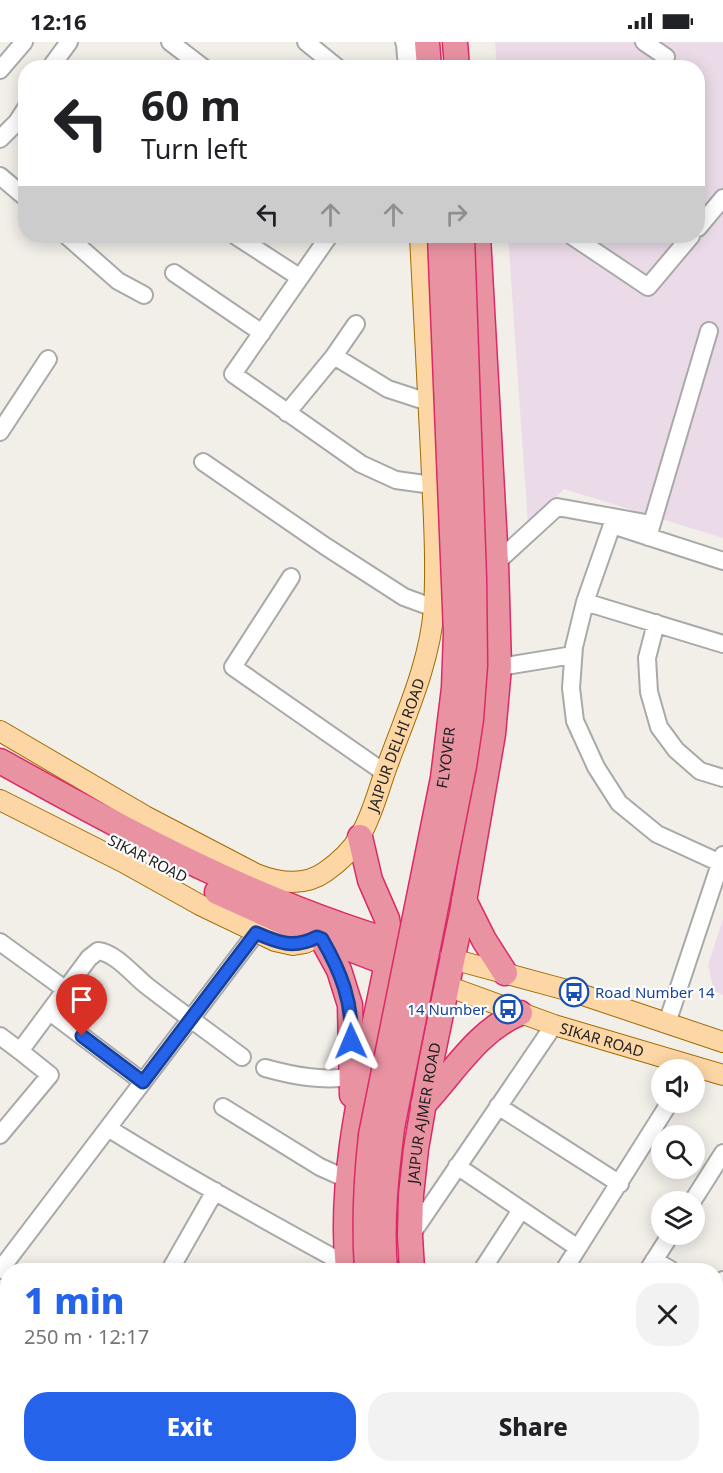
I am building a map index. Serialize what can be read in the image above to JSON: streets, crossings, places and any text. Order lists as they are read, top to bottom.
{
  "streets": {
    "highway": ["FLYOVER", "SIKAR ROAD", "JAIPUR AJMER ROAD"],
    "main road": ["JAIPUR DELHI ROAD"]
  },
  "crossings": [
    ["SIKAR ROAD", "JAIPUR AJMER ROAD"]
  ],
  "places": {
    "bus stop": ["Road Number 14", "14 Number"]
  },
  "page": {
    "status": "12:16",
    "turn": ["60 m", "Turn left"],
    "heading": ["1 min", "250 m · 12:17"],
    "buttons": ["Exit", "Share"]
  }
}
